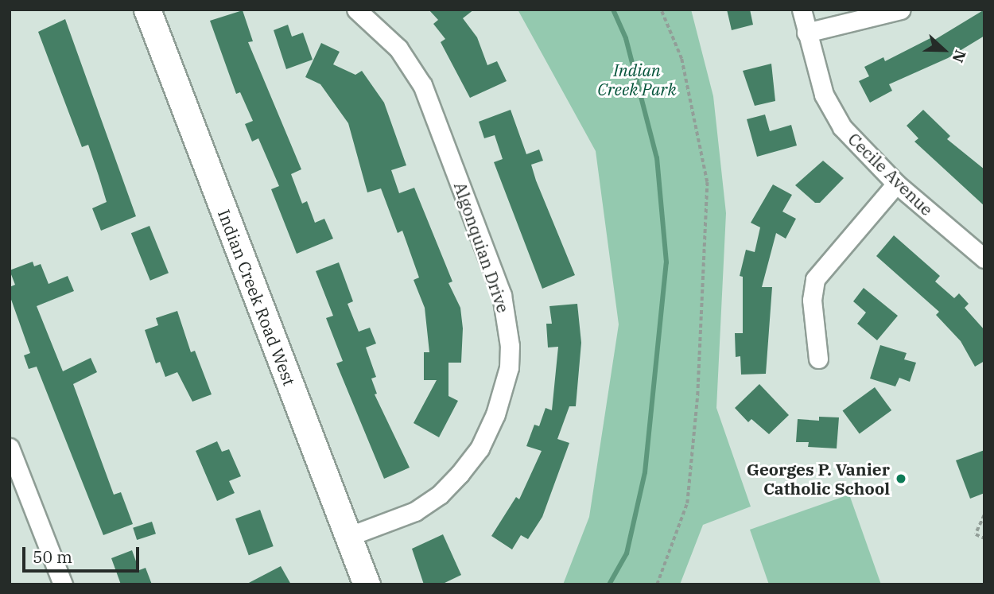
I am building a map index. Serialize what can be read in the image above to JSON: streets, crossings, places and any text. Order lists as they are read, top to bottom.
{
  "streets": {
    "street": ["Cecile Avenue", "Algonquian Drive", "Indian Creek Road West"]
  },
  "crossings": [
    ["Algonquian Drive", "Indian Creek Road West"]
  ],
  "parks": ["Indian Creek Park"],
  "places": ["Georges P. Vanier Catholic School"],
  "scale_bar": "50 m",
  "north": "right"
}
